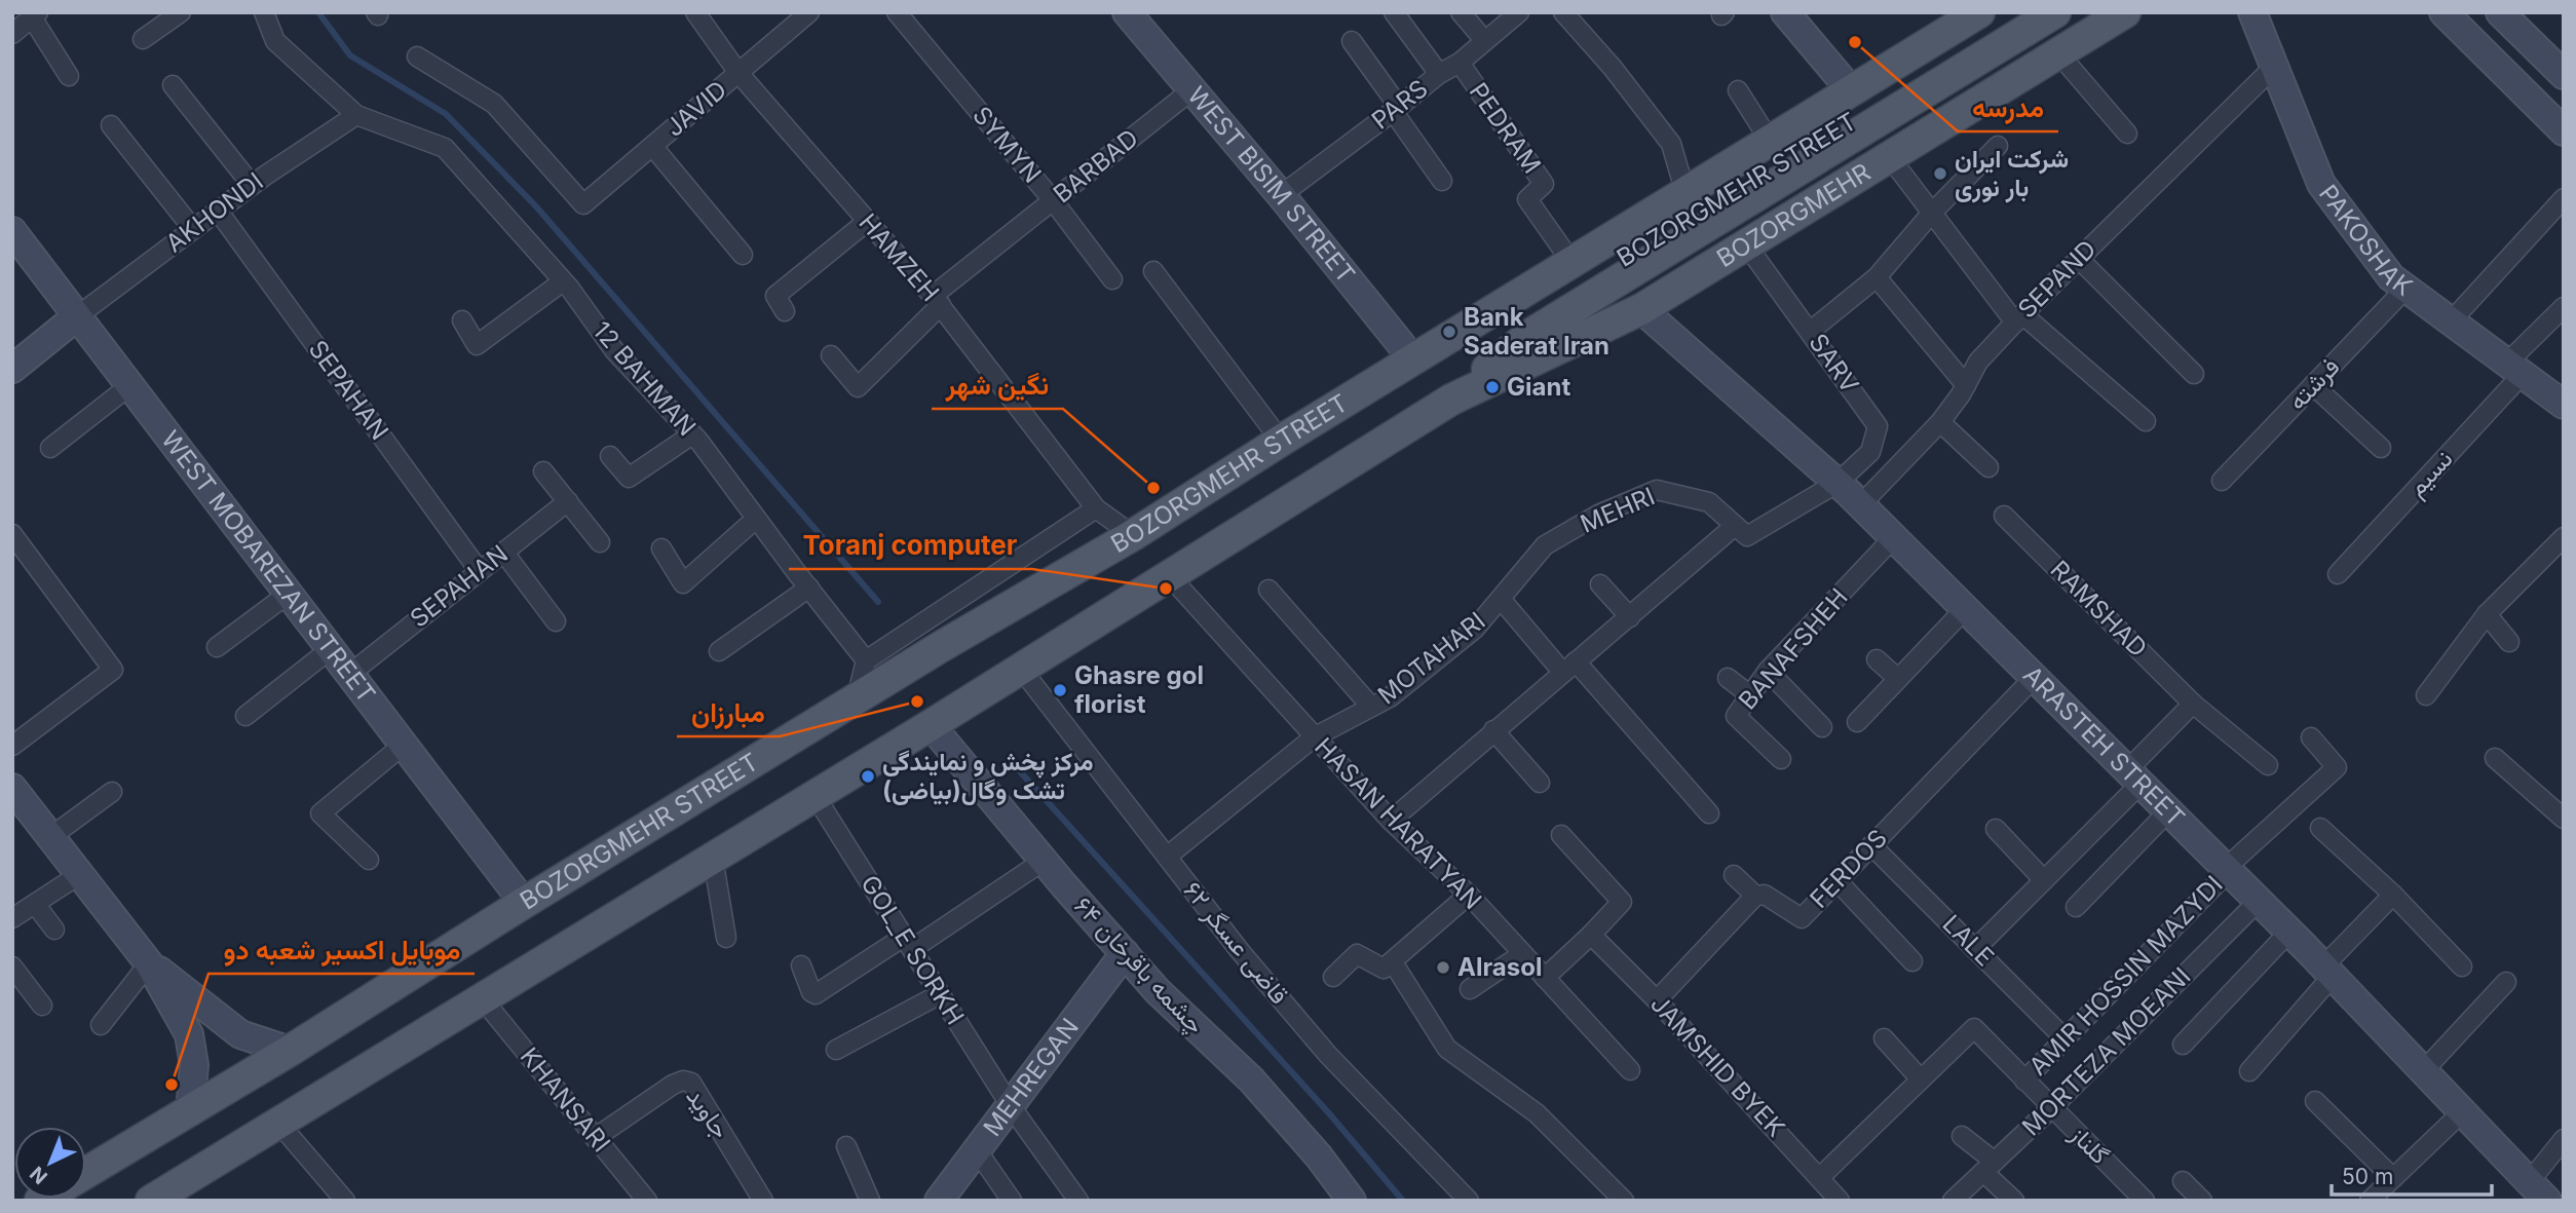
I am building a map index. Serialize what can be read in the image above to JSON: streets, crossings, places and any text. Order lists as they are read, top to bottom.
{
  "streets": {
    "main road": ["BOZORGMEHR STREET", "BOZORGMEHR"],
    "street": [
      "PARS",
      "JAVID",
      "PEDRAM",
      "SYMYN",
      "BARBAD",
      "WEST BISIM STREET",
      "AKHONDI",
      "PAKOSHAK",
      "HAMZEH",
      "SEPAND",
      "SARV",
      "12 BAHMAN",
      "فرشته",
      "SEPAHAN",
      "نسیم",
      "MEHRI",
      "WEST MOBAREZAN STREET",
      "RAMSHAD",
      "BANAFSHEH",
      "MOTAHARI",
      "ARASTEH STREET",
      "HASAN HARATYAN",
      "FERDOS",
      "LALE",
      "قاضی عسگر ۶۲",
      "GOL_E SORKH",
      "چشمه باقرخان ۶۴",
      "AMIR HOSSIN MAZYDI",
      "MORTEZA MOEANI",
      "JAMSHID BYEK",
      "MEHREGAN",
      "KHANSARI",
      "جاوید",
      "گلناز"
    ]
  },
  "crossings": [
    ["PARS", "PEDRAM"],
    ["PARS", "WEST BISIM STREET"],
    ["JAVID", "HAMZEH"],
    ["SYMYN", "BARBAD"],
    ["BARBAD", "WEST BISIM STREET"],
    ["BARBAD", "HAMZEH"],
    ["WEST BISIM STREET", "BOZORGMEHR STREET"],
    ["BOZORGMEHR STREET", "BOZORGMEHR"],
    ["BOZORGMEHR STREET", "HAMZEH"],
    ["BOZORGMEHR STREET", "WEST MOBAREZAN STREET"],
    ["BOZORGMEHR STREET", "HASAN HARATYAN"],
    ["BOZORGMEHR STREET", "قاضی عسگر ۶۲"],
    ["BOZORGMEHR STREET", "GOL_E SORKH"],
    ["BOZORGMEHR STREET", "چشمه باقرخان ۶۴"],
    ["BOZORGMEHR STREET", "KHANSARI"],
    ["AKHONDI", "12 BAHMAN"],
    ["AKHONDI", "SEPAHAN"],
    ["AKHONDI", "WEST MOBAREZAN STREET"],
    ["BOZORGMEHR", "SARV"],
    ["BOZORGMEHR", "ARASTEH STREET"],
    ["PAKOSHAK", "SEPAND"],
    ["PAKOSHAK", "فرشته"],
    ["PAKOSHAK", "نسیم"],
    ["SEPAND", "ARASTEH STREET"],
    ["SARV", "ARASTEH STREET"],
    ["SEPAHAN", "WEST MOBAREZAN STREET"],
    ["MEHRI", "MOTAHARI"],
    ["BANAFSHEH", "ARASTEH STREET"],
    ["MOTAHARI", "HASAN HARATYAN"],
    ["MOTAHARI", "قاضی عسگر ۶۲"],
    ["ARASTEH STREET", "FERDOS"],
    ["ARASTEH STREET", "AMIR HOSSIN MAZYDI"],
    ["ARASTEH STREET", "MORTEZA MOEANI"],
    ["FERDOS", "LALE"],
    ["LALE", "AMIR HOSSIN MAZYDI"],
    ["GOL_E SORKH", "MEHREGAN"],
    ["چشمه باقرخان ۶۴", "MEHREGAN"],
    ["AMIR HOSSIN MAZYDI", "گلناز"],
    ["MORTEZA MOEANI", "گلناز"],
    ["KHANSARI", "جاوید"]
  ],
  "places": [
    "مدرسه",
    "شرکت ایران بار نوری",
    "Bank Saderat Iran",
    "Giant",
    "نگین شهر",
    "Toranj computer",
    "Ghasre gol florist",
    "مبارزان",
    "مرکز پخش و نمایندگی تشک وگال(بیاضی)",
    "Alrasol",
    "موبایل اکسیر شعبه دو"
  ],
  "scale_bar": "50 m",
  "north": "bottom left"
}
